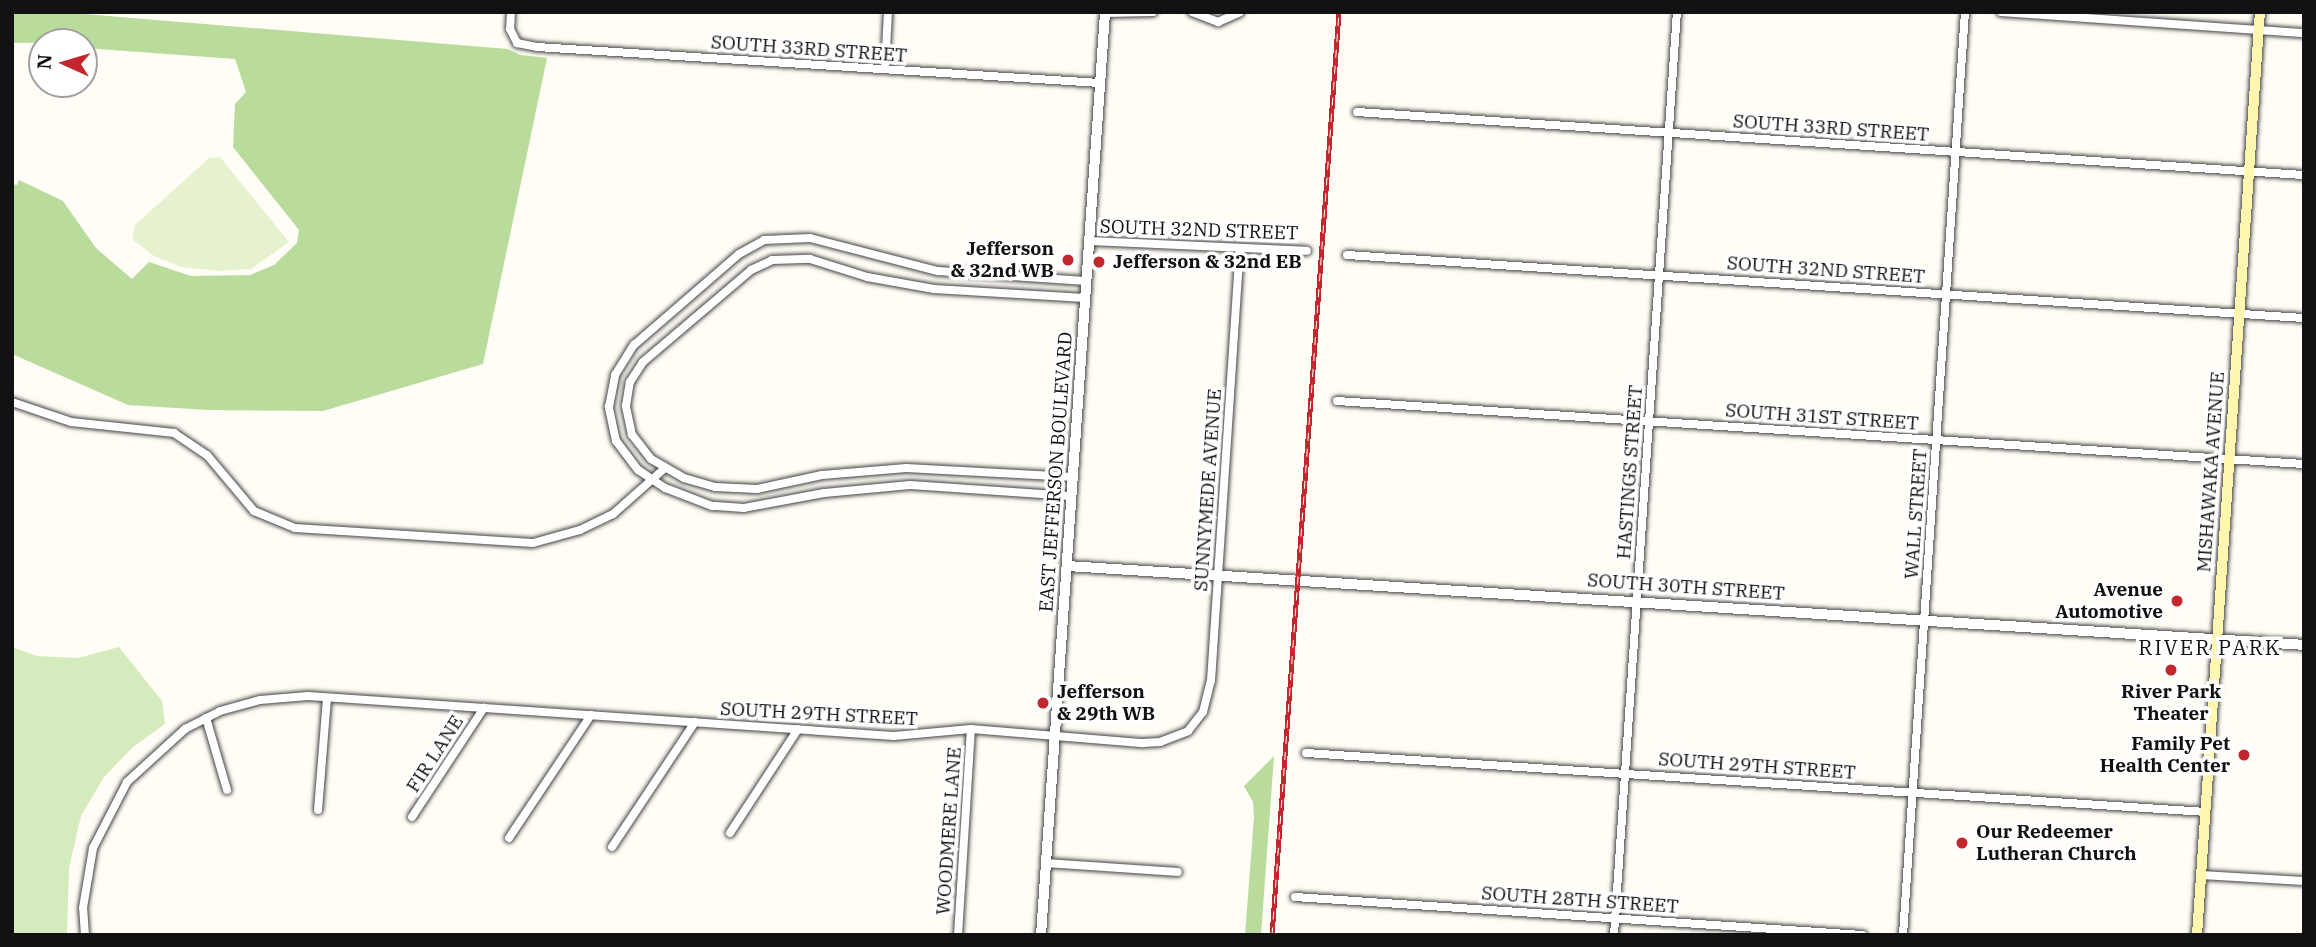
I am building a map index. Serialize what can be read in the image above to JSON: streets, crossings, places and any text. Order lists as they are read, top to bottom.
{
  "streets": {
    "main road": ["MISHAWAKA AVENUE"],
    "street": [
      "SOUTH 33RD STREET",
      "SOUTH 32ND STREET",
      "SOUTH 31ST STREET",
      "EAST JEFFERSON BOULEVARD",
      "HASTINGS STREET",
      "SUNNYMEDE AVENUE",
      "WALL STREET",
      "SOUTH 30TH STREET",
      "SOUTH 29TH STREET",
      "FIR LANE",
      "WOODMERE LANE",
      "SOUTH 28TH STREET"
    ]
  },
  "crossings": [
    ["SOUTH 33RD STREET", "EAST JEFFERSON BOULEVARD"],
    ["SOUTH 33RD STREET", "HASTINGS STREET"],
    ["SOUTH 33RD STREET", "MISHAWAKA AVENUE"],
    ["SOUTH 33RD STREET", "WALL STREET"],
    ["SOUTH 32ND STREET", "EAST JEFFERSON BOULEVARD"],
    ["SOUTH 32ND STREET", "HASTINGS STREET"],
    ["SOUTH 32ND STREET", "MISHAWAKA AVENUE"],
    ["SOUTH 32ND STREET", "SUNNYMEDE AVENUE"],
    ["SOUTH 32ND STREET", "WALL STREET"],
    ["SOUTH 31ST STREET", "HASTINGS STREET"],
    ["SOUTH 31ST STREET", "MISHAWAKA AVENUE"],
    ["SOUTH 31ST STREET", "WALL STREET"],
    ["EAST JEFFERSON BOULEVARD", "SOUTH 30TH STREET"],
    ["EAST JEFFERSON BOULEVARD", "SOUTH 29TH STREET"],
    ["HASTINGS STREET", "SOUTH 30TH STREET"],
    ["HASTINGS STREET", "SOUTH 29TH STREET"],
    ["HASTINGS STREET", "SOUTH 28TH STREET"],
    ["MISHAWAKA AVENUE", "SOUTH 30TH STREET"],
    ["MISHAWAKA AVENUE", "SOUTH 29TH STREET"],
    ["SUNNYMEDE AVENUE", "SOUTH 30TH STREET"],
    ["SUNNYMEDE AVENUE", "SOUTH 29TH STREET"],
    ["WALL STREET", "SOUTH 30TH STREET"],
    ["WALL STREET", "SOUTH 29TH STREET"],
    ["SOUTH 29TH STREET", "FIR LANE"],
    ["SOUTH 29TH STREET", "WOODMERE LANE"]
  ],
  "districts": ["RIVER PARK"],
  "places": [
    "Jefferson & 32nd WB",
    "Jefferson & 32nd EB",
    "Avenue Automotive",
    "River Park Theater",
    "Jefferson & 29th WB",
    "Family Pet Health Center",
    "Our Redeemer Lutheran Church"
  ],
  "north": "left"
}
